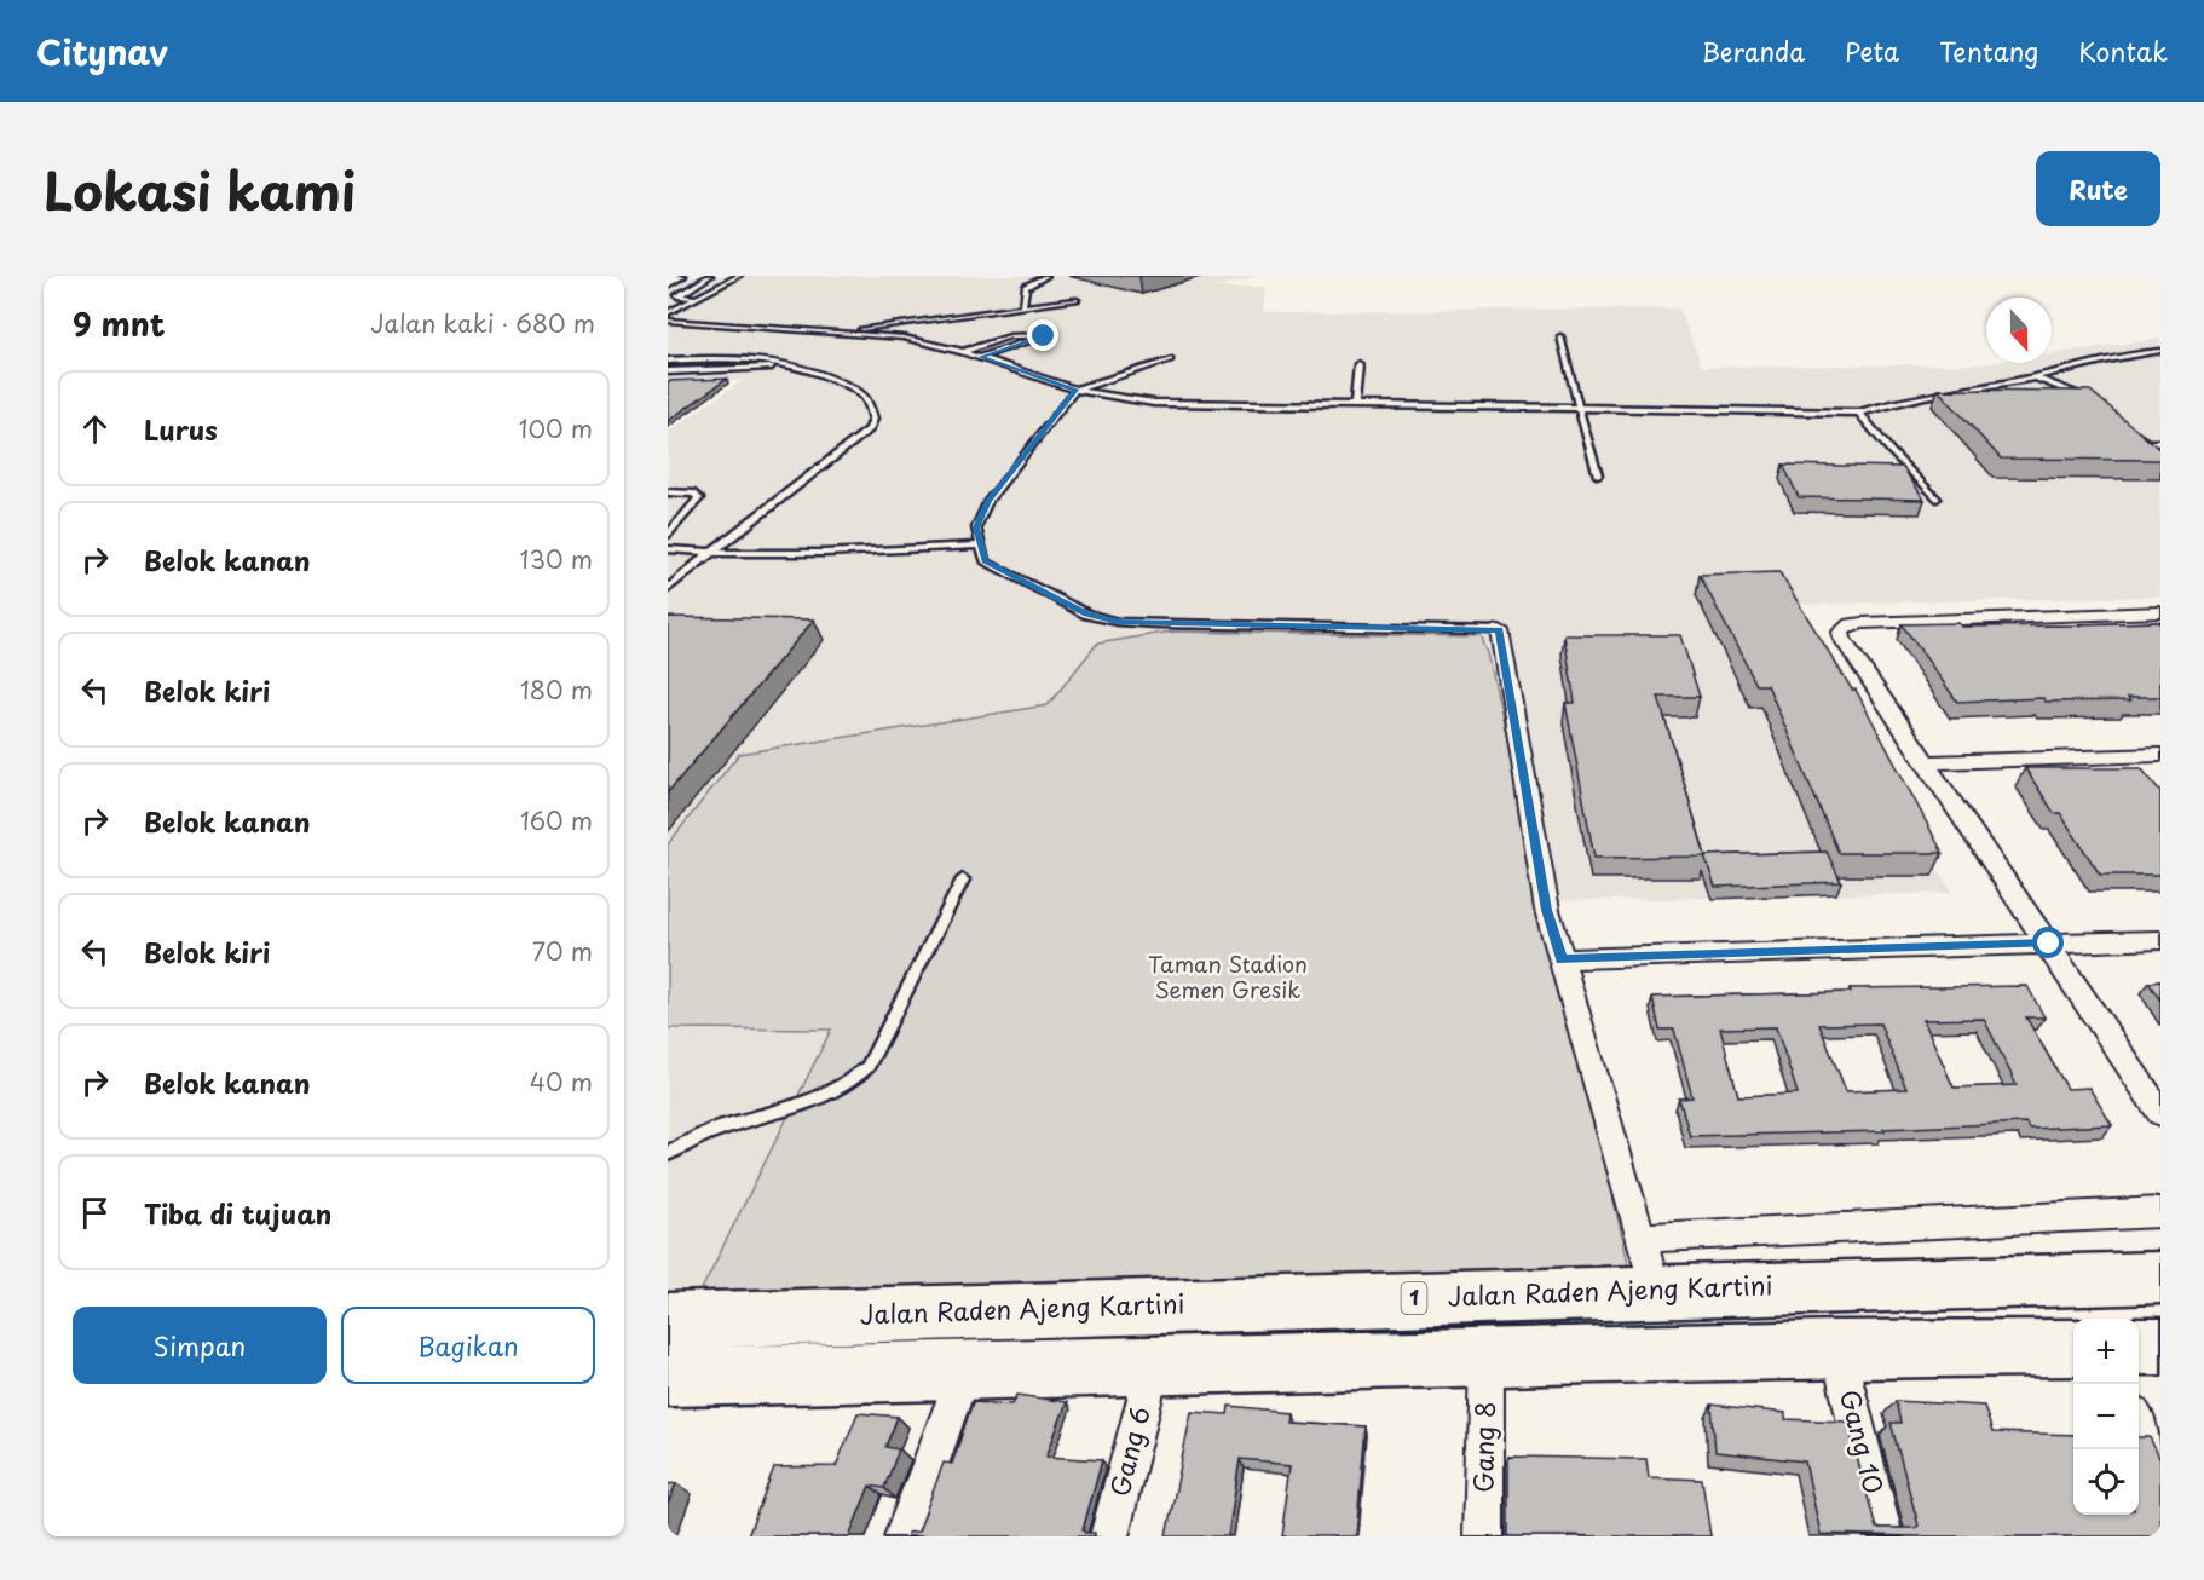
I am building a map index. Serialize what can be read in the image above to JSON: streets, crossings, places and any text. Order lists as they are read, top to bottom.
{
  "streets": {
    "highway": ["Jalan Raden Ajeng Kartini", "1"],
    "street": ["Gang 10", "Gang 8", "Gang 6"]
  },
  "parks": ["Taman Stadion Semen Gresik"],
  "north": "bottom",
  "page": {
    "header": "Citynav",
    "nav": [
      "Beranda",
      "Peta",
      "Tentang",
      "Kontak"
    ],
    "title": "Lokasi kami",
    "buttons": [
      "Rute",
      ["Simpan", "Bagikan"]
    ],
    "heading": ["9 mnt", "Jalan kaki · 680 m"],
    "list": [
      ["Lurus", "100 m"],
      ["Belok kanan", "130 m"],
      ["Belok kiri", "180 m"],
      ["Belok kanan", "160 m"],
      ["Belok kiri", "70 m"],
      ["Belok kanan", "40 m"],
      "Tiba di tujuan"
    ],
    "map_buttons": ["+", "−"]
  }
}
